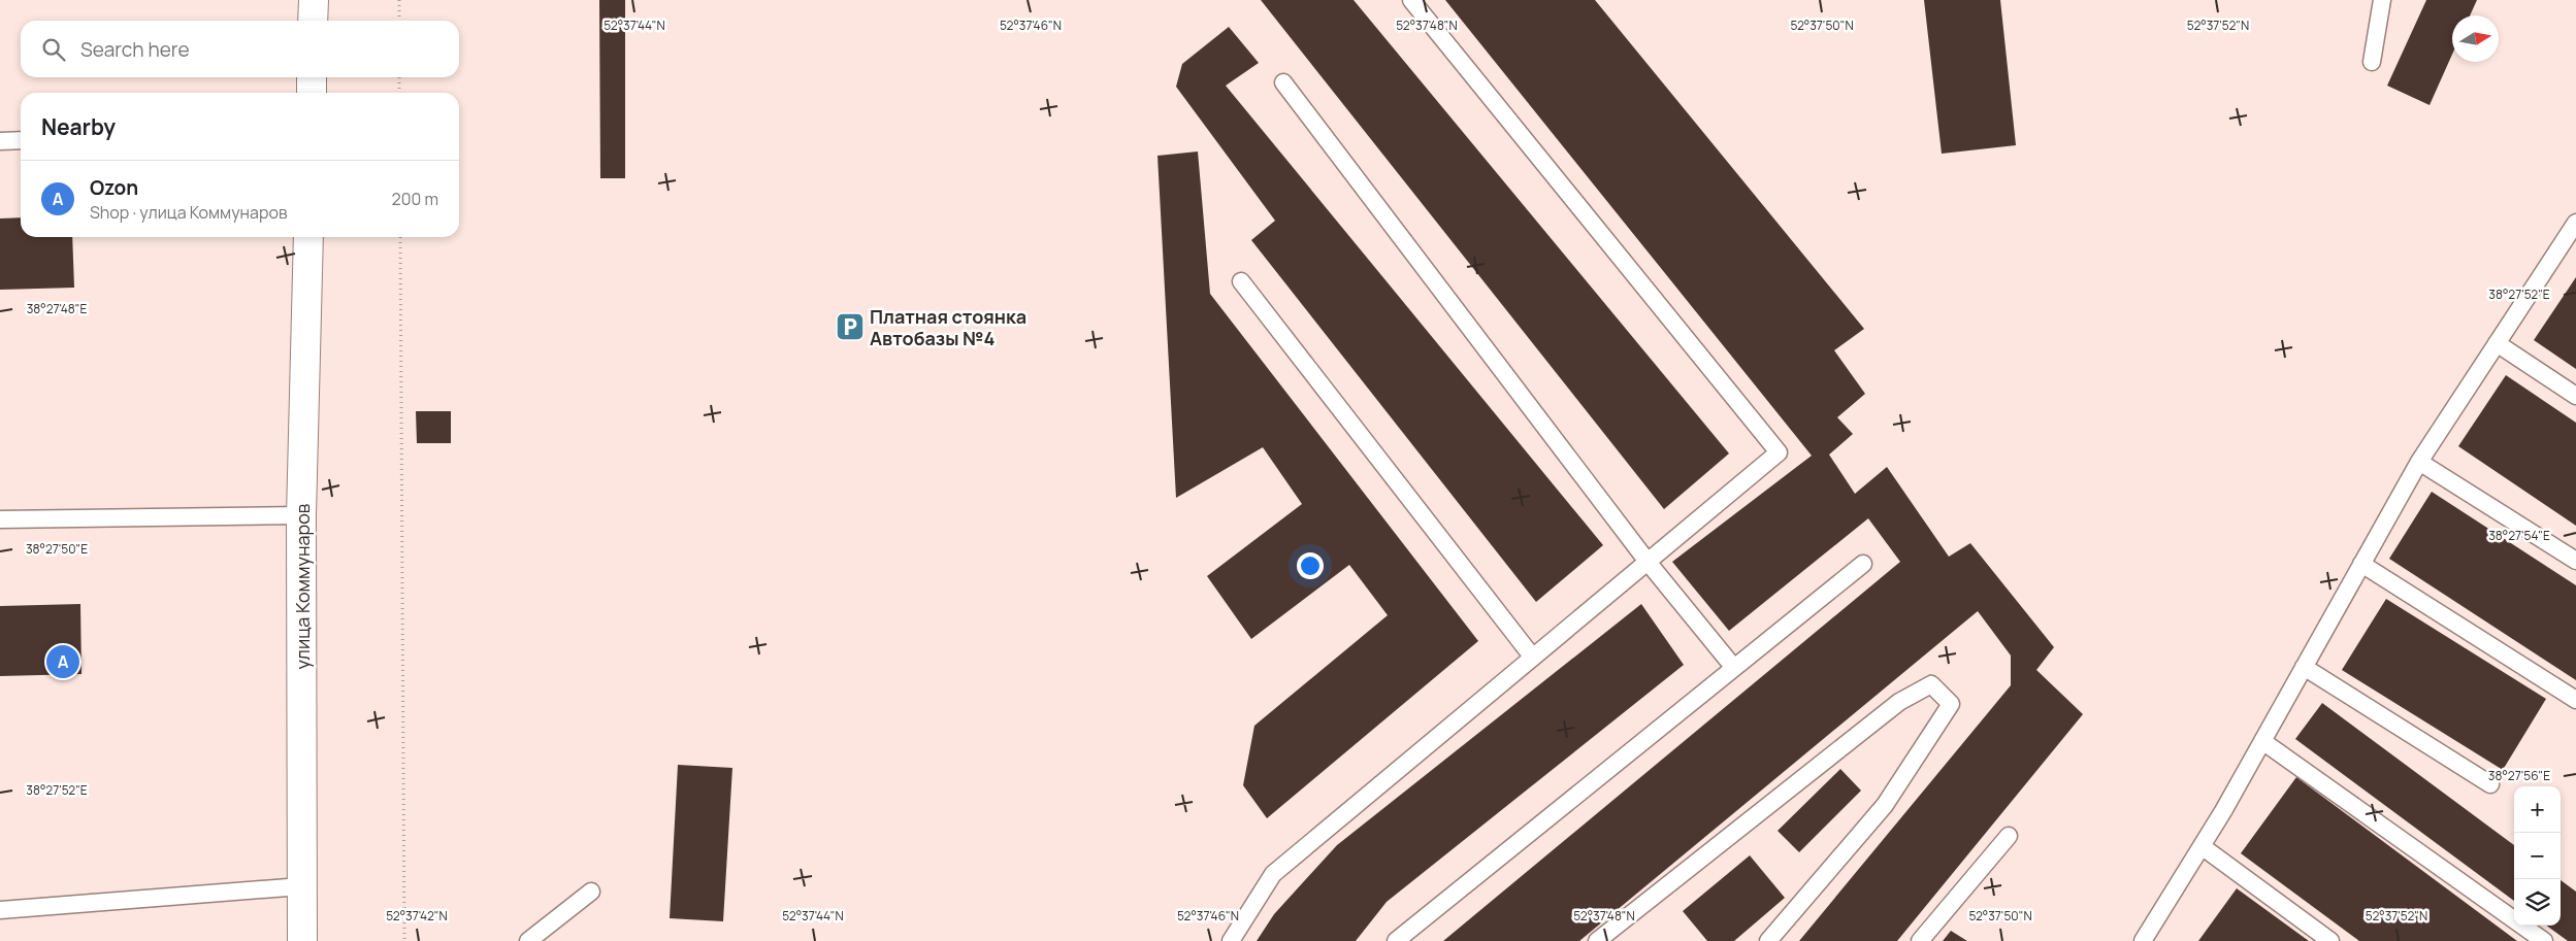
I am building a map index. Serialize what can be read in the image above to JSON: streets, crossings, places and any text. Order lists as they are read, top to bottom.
{
  "streets": {
    "main road": ["улица Коммунаров"]
  },
  "places": {
    "parking": ["Платная стоянка Автобазы №4"]
  },
  "north": "right",
  "page": {
    "search": "Search here",
    "heading": "Nearby",
    "list": [
      {
        "mark": "A",
        "name": "Ozon",
        "note": "Shop · улица Коммунаров",
        "value": "200 m"
      }
    ],
    "pins": "A",
    "map_buttons": ["+", "−"]
  },
  "coordinates": [
    "52°37'44\"N",
    "52°37'46\"N",
    "52°37'48\"N",
    "52°37'50\"N",
    "52°37'52\"N",
    "38°27'52\"E",
    "38°27'48\"E",
    "38°27'54\"E",
    "38°27'50\"E",
    "38°27'56\"E",
    "52°37'42\"N"
  ]
}
